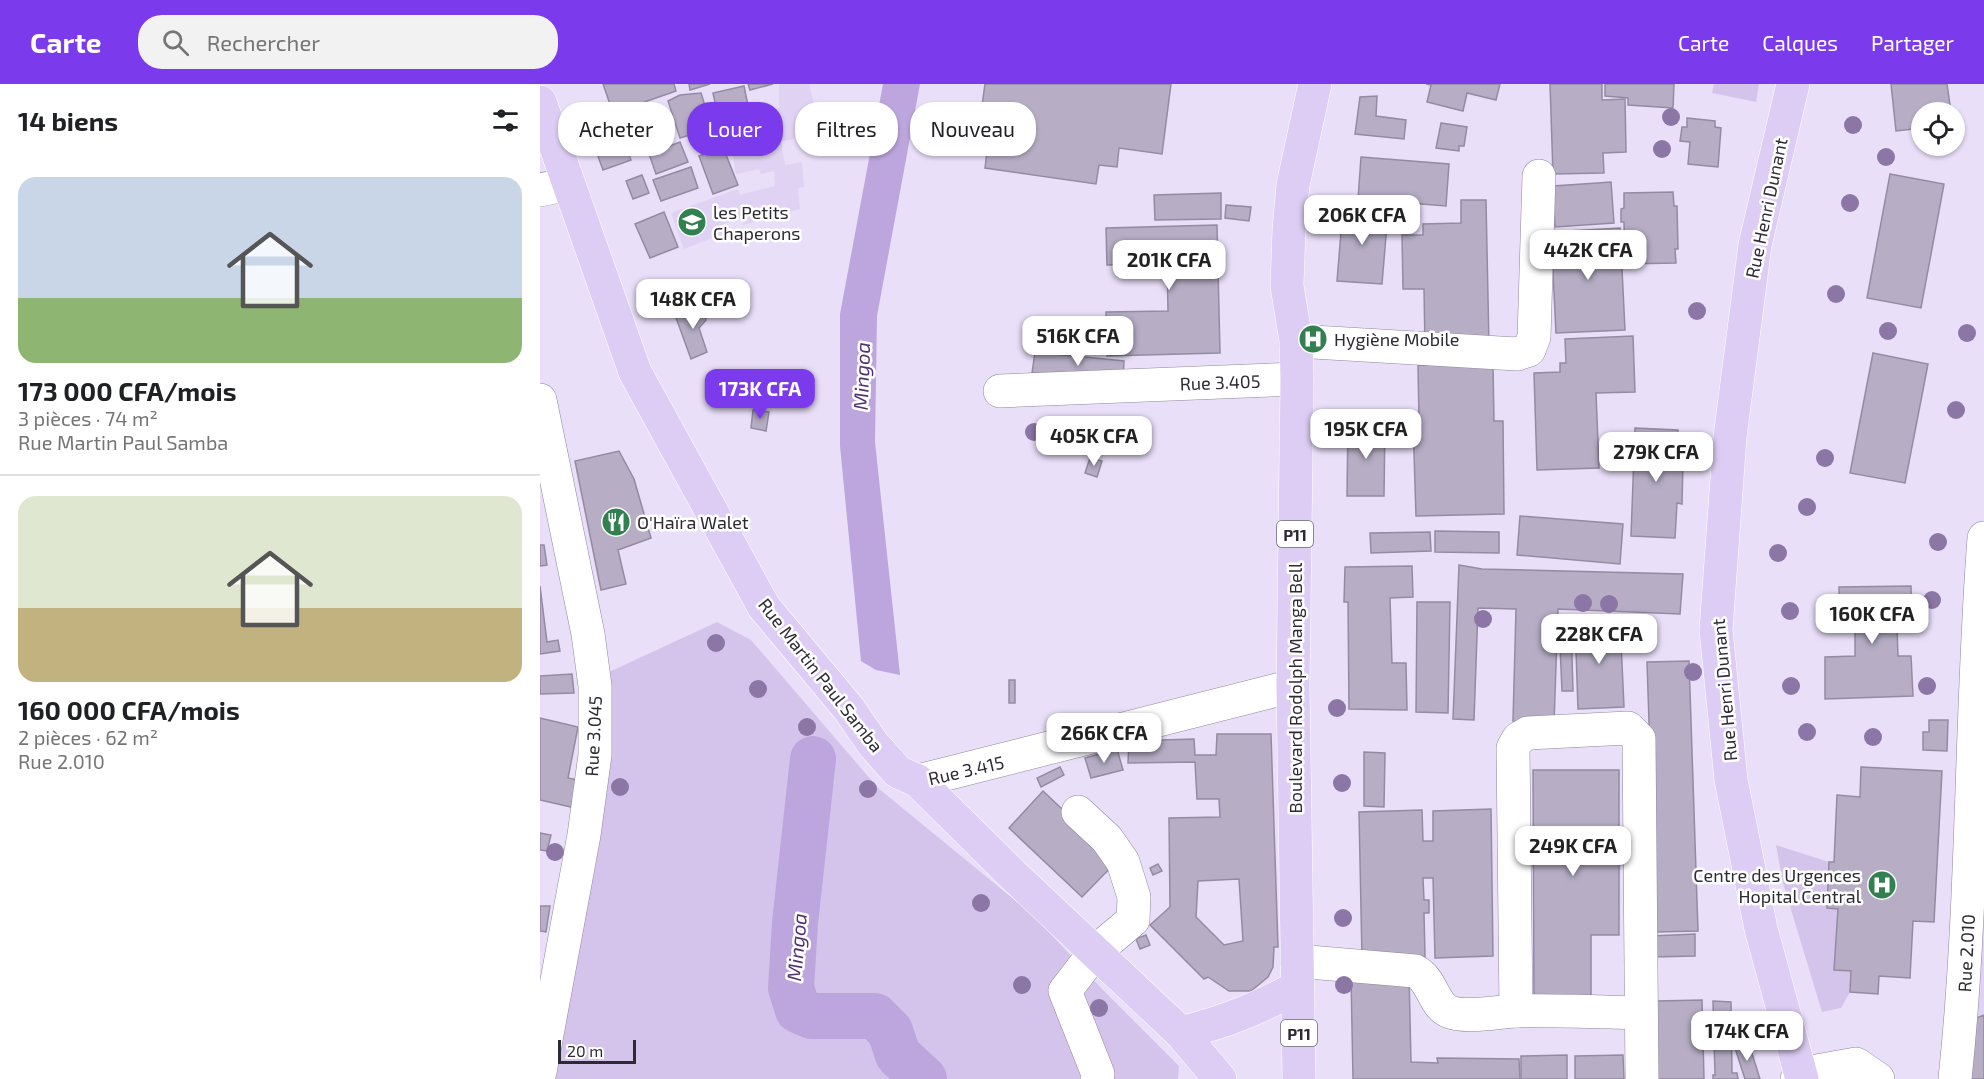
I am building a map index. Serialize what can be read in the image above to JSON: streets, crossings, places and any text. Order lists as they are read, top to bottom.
{
  "streets": {
    "main road": [
      "Rue Henri Dunant",
      "P11",
      "Rue Martin Paul Samba",
      "Boulevard Rodolph Manga Bell"
    ],
    "street": [
      "Rue 3.405",
      "Rue 3.045",
      "Rue 3.415",
      "Rue 2.010"
    ]
  },
  "crossings": [
    ["Rue 3.405", "Boulevard Rodolph Manga Bell"],
    ["Rue Martin Paul Samba", "Rue 3.415"],
    ["Boulevard Rodolph Manga Bell", "Rue 3.415"]
  ],
  "water": ["Mingoa"],
  "places": {
    "school or university": ["les Petits Chaperons"],
    "hospital": ["Hygiène Mobile", "Centre des Urgences Hopital Central"],
    "restaurant": ["O'Haïra Walet"]
  },
  "scale_bar": "20 m",
  "page": {
    "header": "Carte",
    "search": "Rechercher",
    "nav": ["Carte", "Calques", "Partager"],
    "heading": "14 biens",
    "chip": [
      "Acheter",
      "Louer",
      "Filtres",
      "Nouveau"
    ],
    "list": [
      {
        "name": "173 000 CFA/mois",
        "note": "3 pièces · 74 m² · Rue Martin Paul Samba"
      },
      {
        "name": "160 000 CFA/mois",
        "note": "2 pièces · 62 m² · Rue 2.010"
      }
    ],
    "price": [
      "206K CFA",
      "442K CFA",
      "201K CFA",
      "148K CFA",
      "516K CFA",
      "173K CFA",
      "195K CFA",
      "405K CFA",
      "279K CFA",
      "160K CFA",
      "228K CFA",
      "266K CFA",
      "249K CFA",
      "174K CFA"
    ],
    "scale": "20 m"
  }
}
